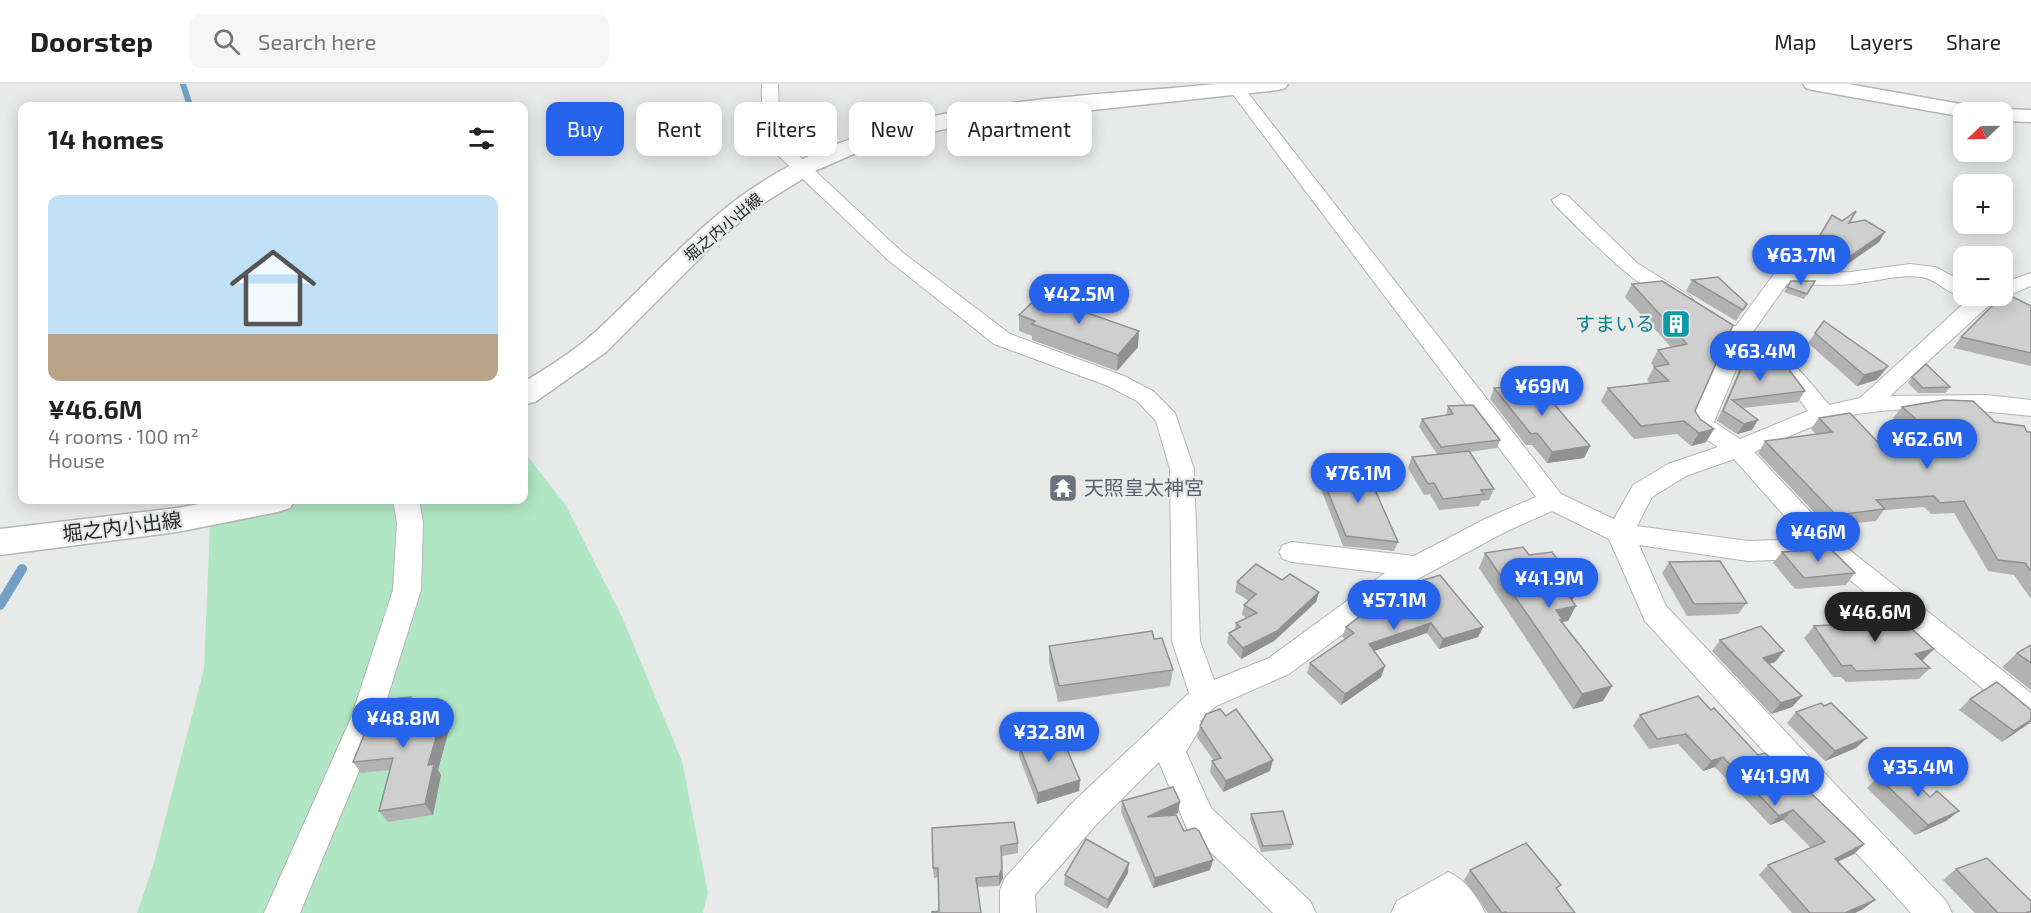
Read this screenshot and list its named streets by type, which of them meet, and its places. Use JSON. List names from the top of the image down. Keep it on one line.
{"streets":{"main road":["堀之内小出線"]},"places":{"building":["すまいる"],"temple":["天照皇太神宮"]},"north":"left","page":{"header":"Doorstep","search":"Search here","nav":["Map","Layers","Share"],"map_buttons":["+","−"],"chip":["Buy","Rent","Filters","New","Apartment"],"heading":"14 homes","list":[{"name":"¥46.6M","note":"4 rooms · 100 m² · House"}],"price":["¥63.7M","¥42.5M","¥63.4M","¥69M","¥62.6M","¥76.1M","¥46M","¥41.9M","¥57.1M","¥46.6M","¥48.8M","¥32.8M","¥35.4M","¥41.9M"]}}
